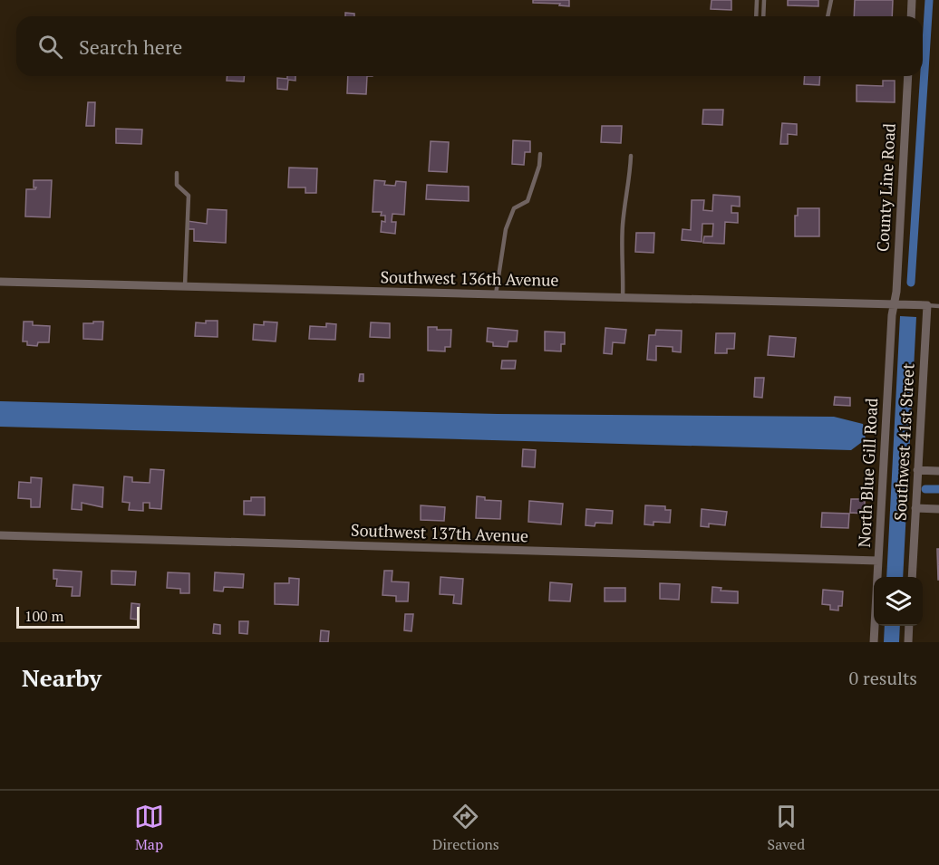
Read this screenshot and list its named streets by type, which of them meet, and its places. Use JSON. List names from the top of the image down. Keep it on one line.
{"streets":{"street":["County Line Road","Southwest 136th Avenue","Southwest 41st Street","North Blue Gill Road","Southwest 137th Avenue"]},"crossings":[["County Line Road","Southwest 136th Avenue"],["County Line Road","North Blue Gill Road"],["Southwest 136th Avenue","Southwest 41st Street"],["Southwest 136th Avenue","North Blue Gill Road"],["North Blue Gill Road","Southwest 137th Avenue"]],"scale_bar":"100 m","page":{"search":"Search here","scale":"100 m","heading":["Nearby","0 results"],"nav":["Map","Directions","Saved"]}}
